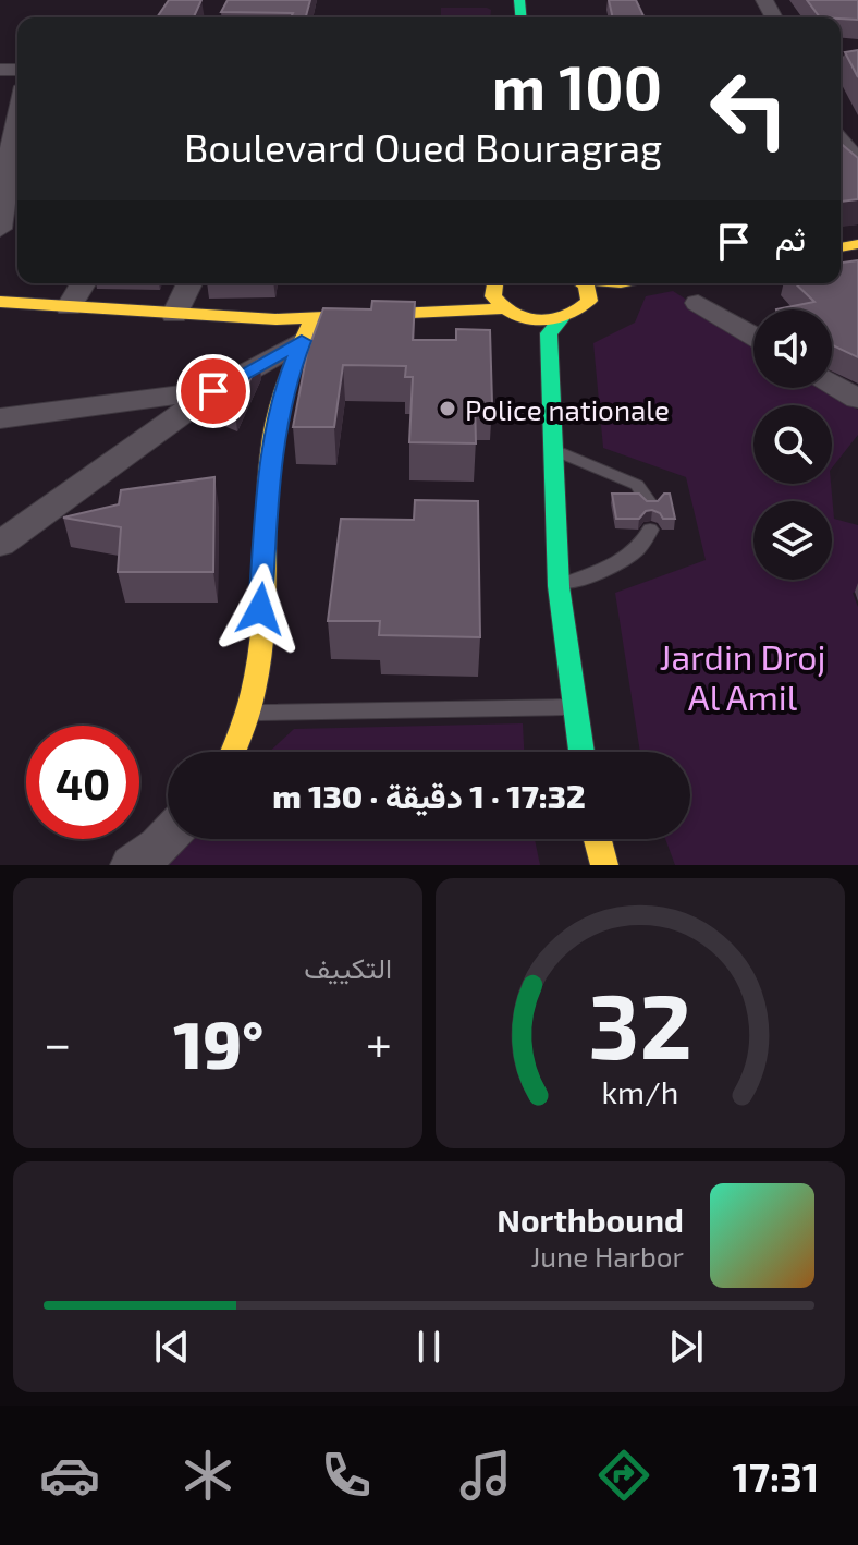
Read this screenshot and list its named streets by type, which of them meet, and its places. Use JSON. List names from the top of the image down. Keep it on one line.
{"parks":["Jardin Droj Al Amil"],"places":["Police nationale"],"page":{"turn":["100 m","Boulevard Oued Bouragrag"],"then":"ثم","limit":"40","trip":"17:32 · 1 دقيقة · 130 m","tile":"التكييف","heat":["−","19°","+"],"song":["Northbound","June Harbor"],"tabs":"17:31","gauge":["32","km/h"]}}
